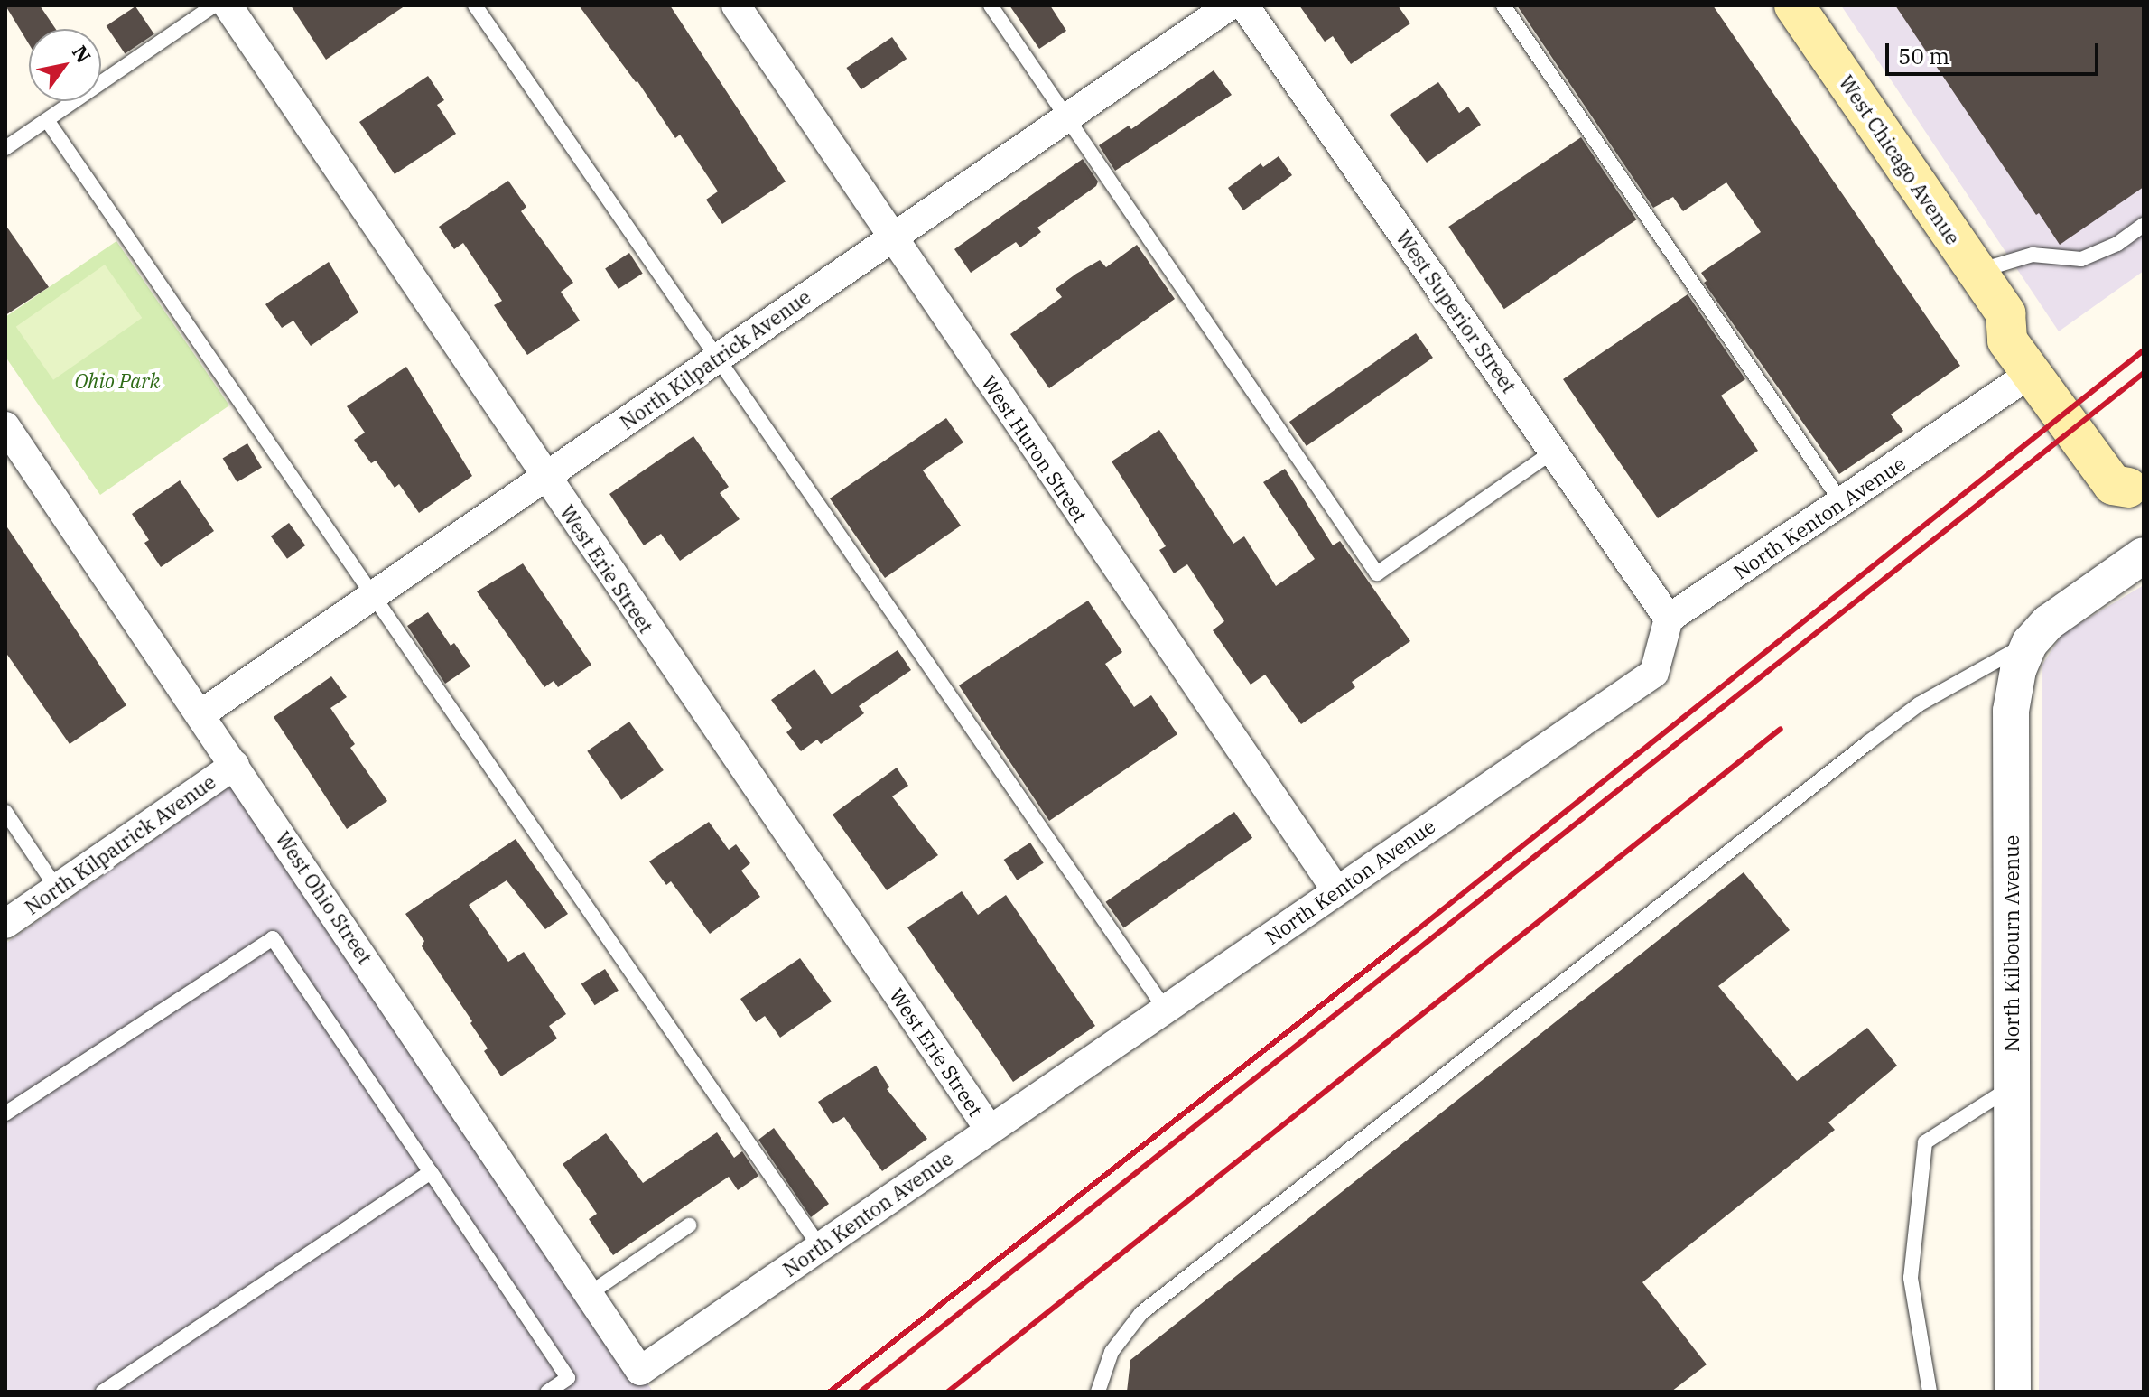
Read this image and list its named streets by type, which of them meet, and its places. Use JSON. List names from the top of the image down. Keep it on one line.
{"streets":{"main road":["West Chicago Avenue"],"street":["West Superior Street","North Kilpatrick Avenue","West Huron Street","North Kenton Avenue","West Erie Street","West Ohio Street","North Kilbourn Avenue"]},"crossings":[["West Chicago Avenue","North Kenton Avenue"],["West Superior Street","North Kenton Avenue"],["North Kilpatrick Avenue","West Huron Street"],["North Kilpatrick Avenue","West Erie Street"],["North Kilpatrick Avenue","West Ohio Street"],["West Huron Street","North Kenton Avenue"],["North Kenton Avenue","West Erie Street"],["North Kenton Avenue","West Ohio Street"]],"parks":["Ohio Park"],"scale_bar":"50 m","north":"top right"}
